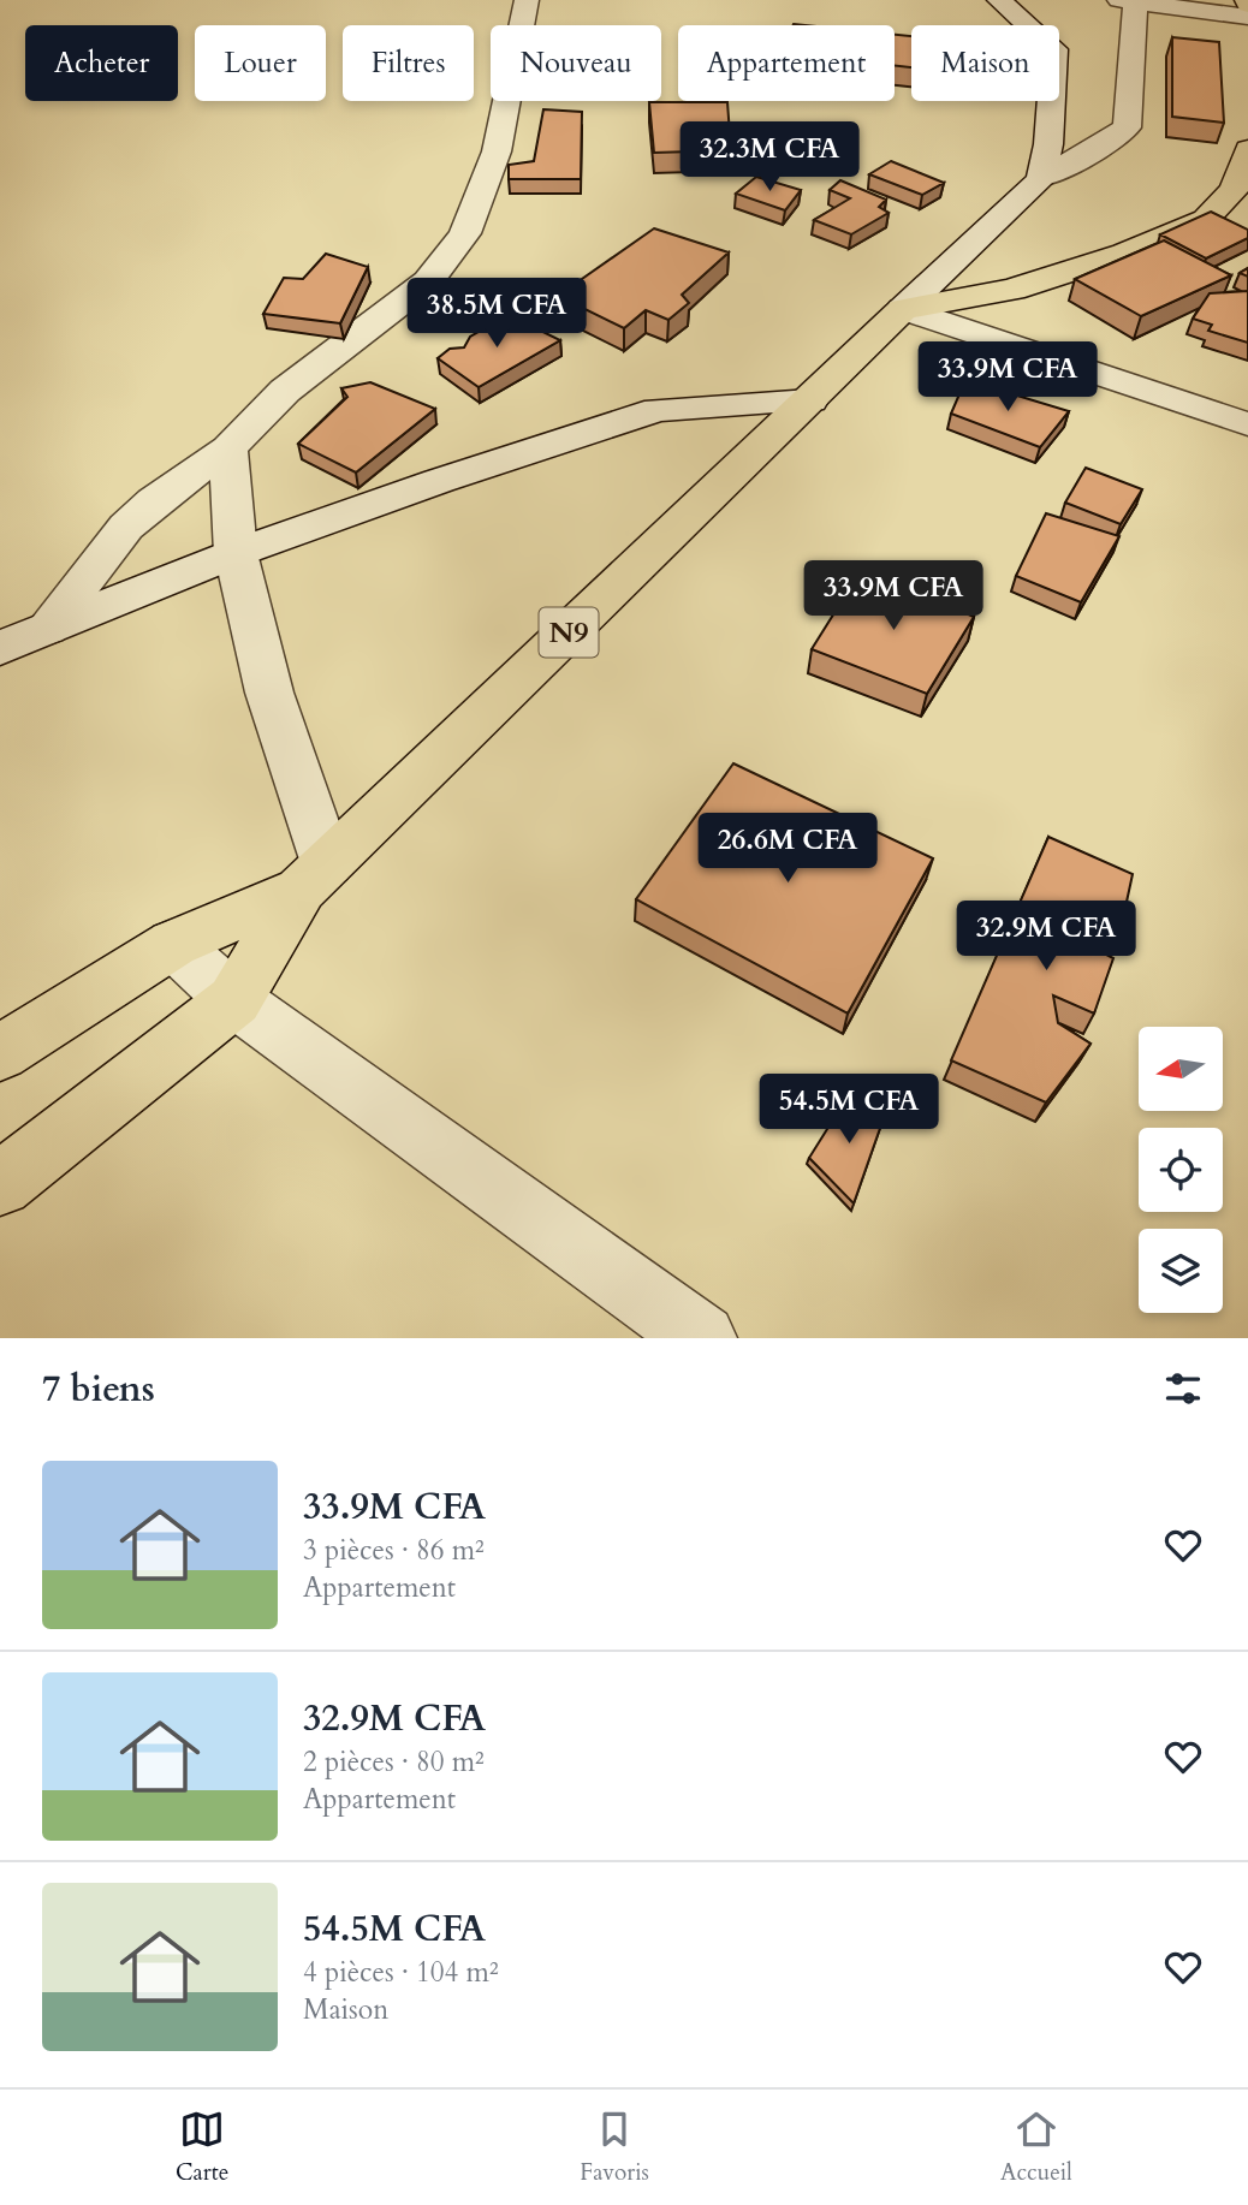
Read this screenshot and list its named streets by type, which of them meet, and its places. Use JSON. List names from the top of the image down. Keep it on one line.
{"streets":{"highway":["N9"]},"north":"left","page":{"chip":["Acheter","Louer","Filtres","Nouveau","Appartement","Maison"],"price":["32.3M CFA","38.5M CFA","33.9M CFA","33.9M CFA","26.6M CFA","32.9M CFA","54.5M CFA"],"heading":"7 biens","list":[{"name":"33.9M CFA","note":"3 pièces · 86 m² · Appartement"},{"name":"32.9M CFA","note":"2 pièces · 80 m² · Appartement"},{"name":"54.5M CFA","note":"4 pièces · 104 m² · Maison"}],"tabs":["Carte","Favoris","Accueil"]}}
